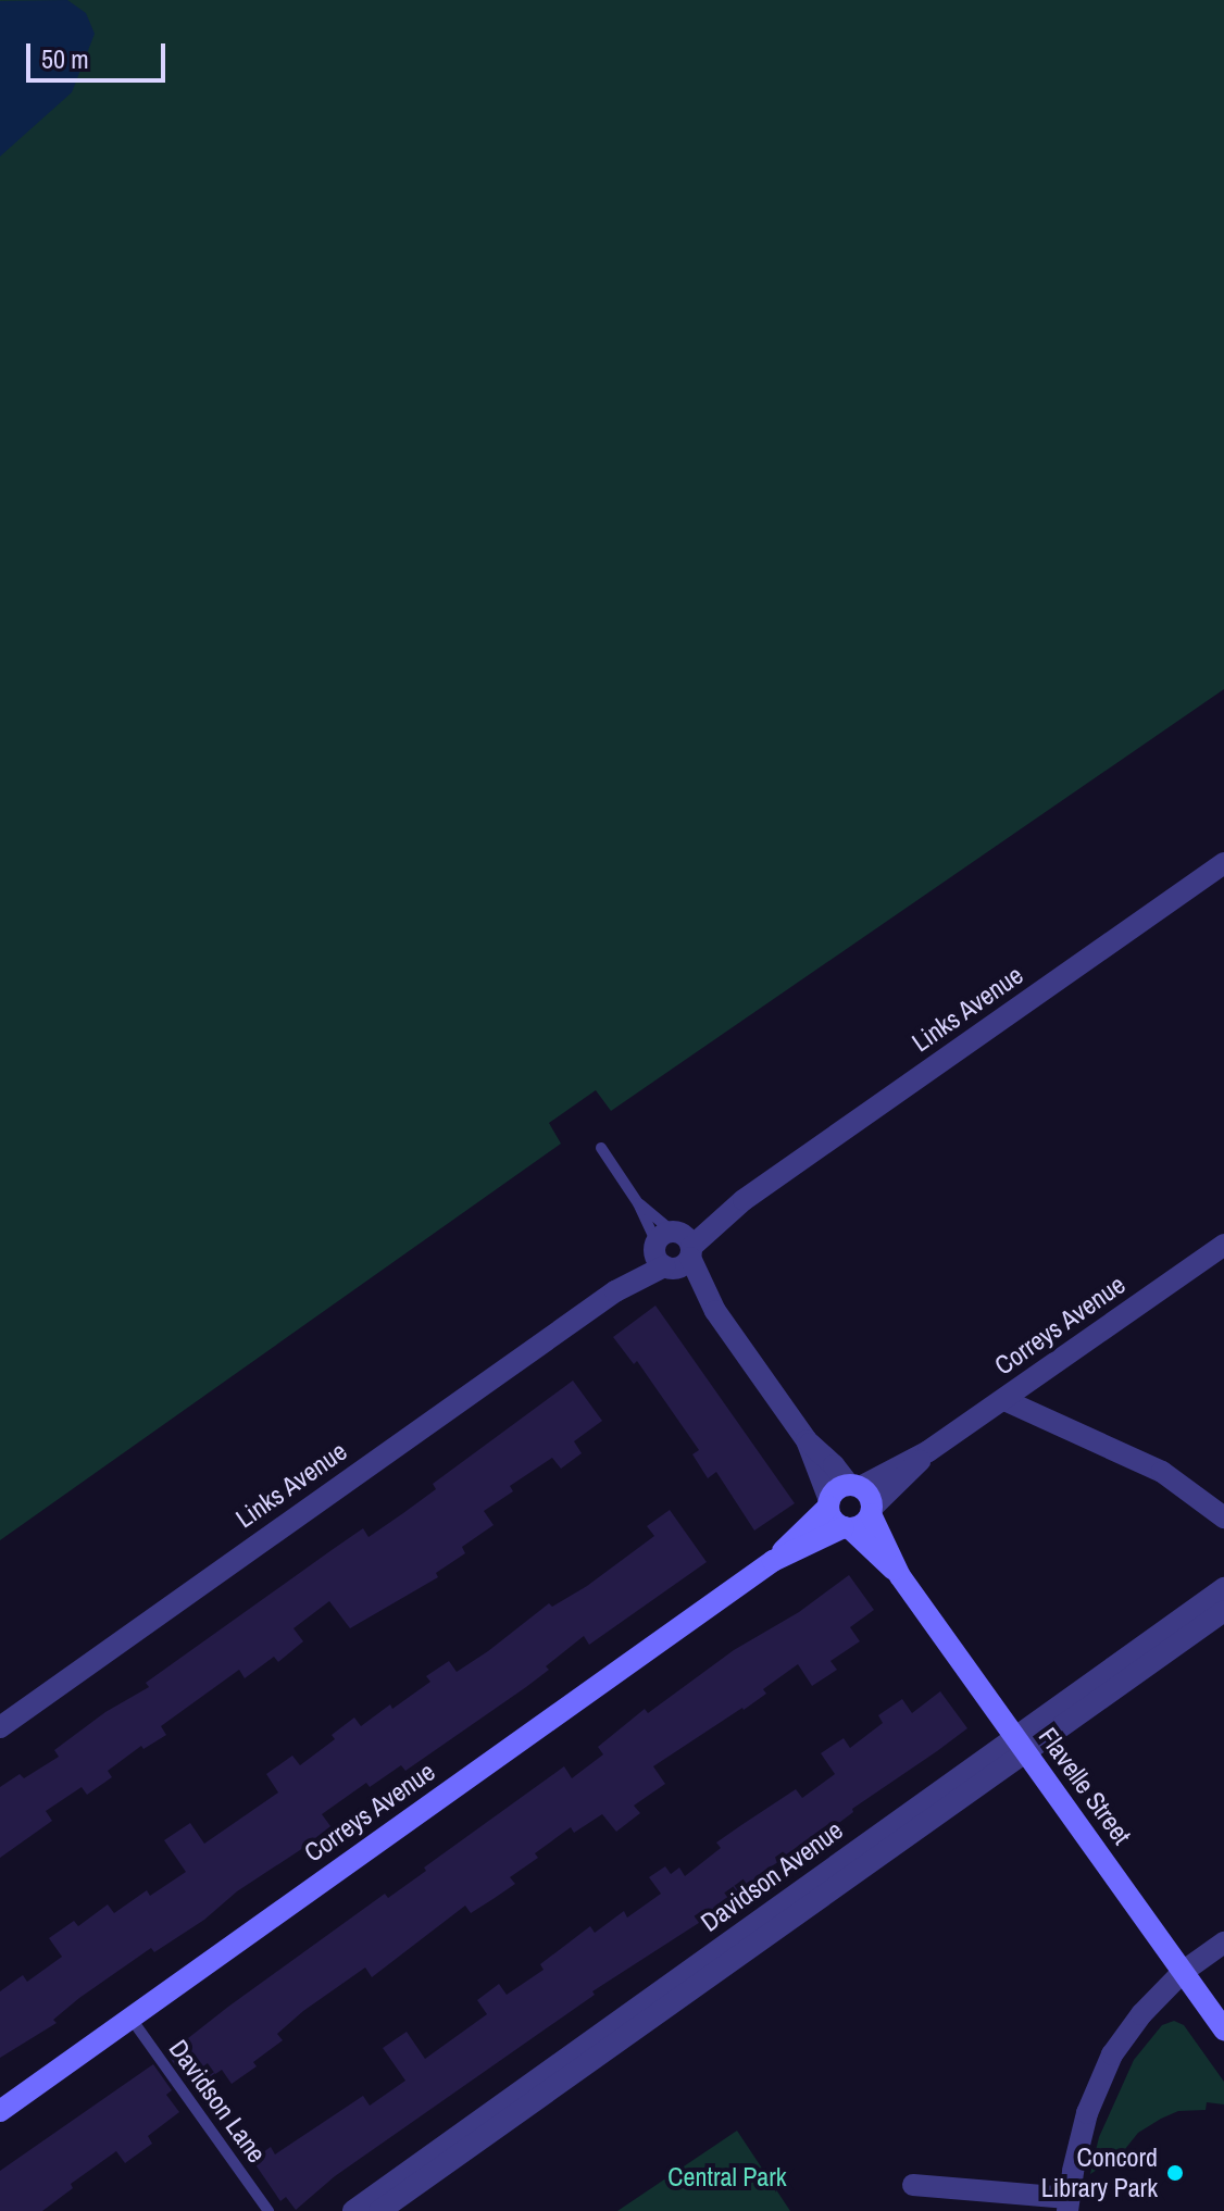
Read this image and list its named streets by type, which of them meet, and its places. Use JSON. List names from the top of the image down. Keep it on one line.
{"streets":{"street":["Links Avenue","Correys Avenue","Flavelle Street","Davidson Avenue"],"lane":["Davidson Lane"]},"crossings":[["Correys Avenue","Flavelle Street"],["Correys Avenue","Davidson Lane"],["Flavelle Street","Davidson Avenue"]],"parks":["Central Park"],"places":["Concord Library Park"],"scale_bar":"50 m"}
